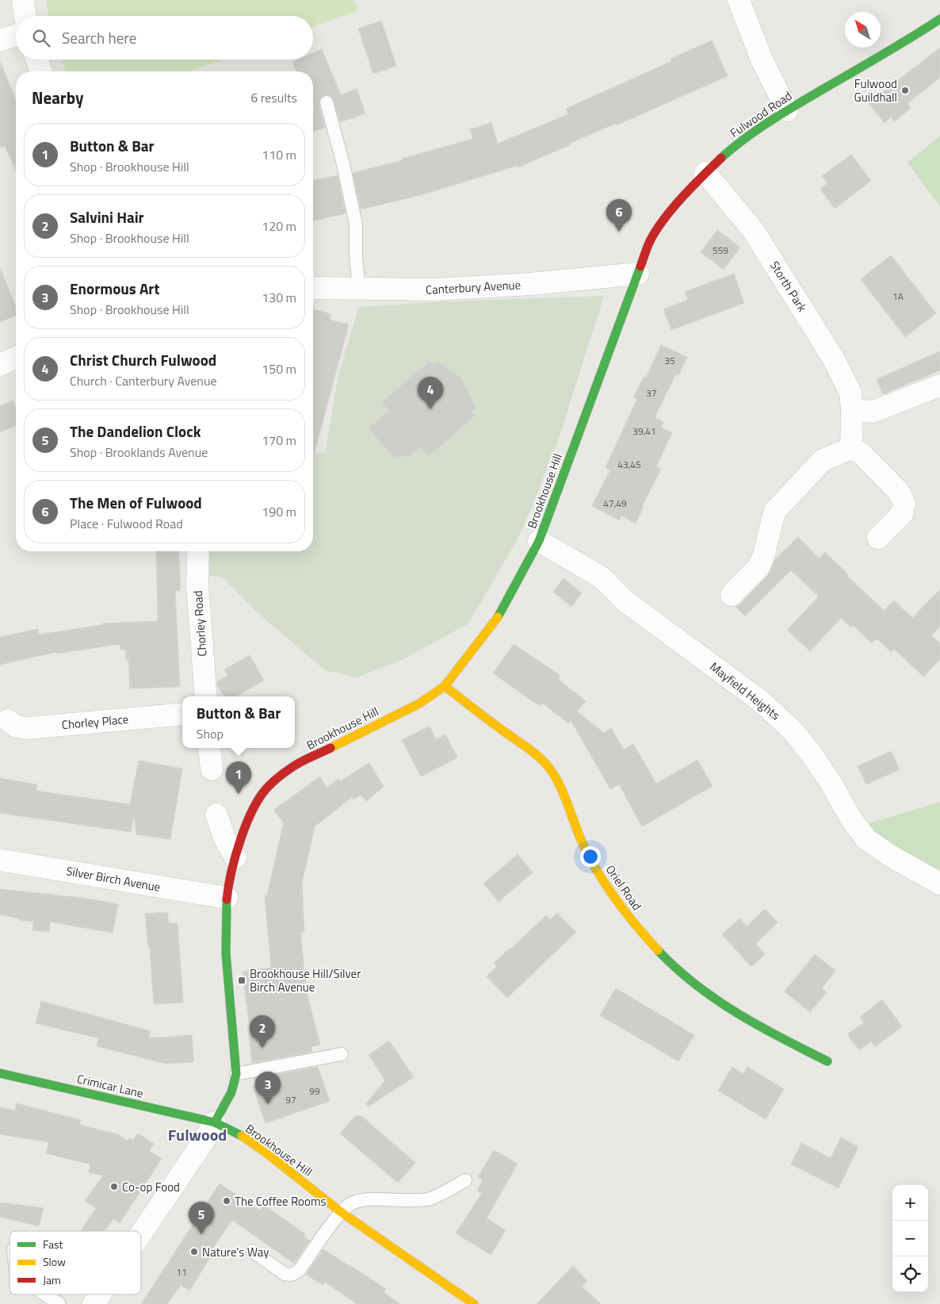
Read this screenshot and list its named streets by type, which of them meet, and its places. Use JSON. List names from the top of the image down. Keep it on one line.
{"streets":{"street":["Fulwood Road","Storth Park","Canterbury Avenue","Brookhouse Hill","Chorley Road","Mayfield Heights","Chorley Place","Silver Birch Avenue","Oriel Road","Crimicar Lane"]},"crossings":[["Fulwood Road","Storth Park"],["Fulwood Road","Canterbury Avenue"],["Fulwood Road","Brookhouse Hill"],["Canterbury Avenue","Brookhouse Hill"],["Brookhouse Hill","Mayfield Heights"],["Brookhouse Hill","Silver Birch Avenue"],["Brookhouse Hill","Oriel Road"],["Brookhouse Hill","Crimicar Lane"]],"districts":["Fulwood"],"places":{"other":["Fulwood Guildhall","Co-op Food","The Coffee Rooms","Nature's Way"],"transit":["Brookhouse Hill/Silver Birch Avenue"]},"house_numbers":["559","1A","35","37","39,41","43,45","47,49","99","97","11"],"legend":["Fast","Slow","Jam"],"north":"top left","page":{"search":"Search here","heading":["Nearby","6 results"],"list":[{"mark":"1","name":"Button & Bar","note":"Shop · Brookhouse Hill","value":"110 m"},{"mark":"2","name":"Salvini Hair","note":"Shop · Brookhouse Hill","value":"120 m"},{"mark":"3","name":"Enormous Art","note":"Shop · Brookhouse Hill","value":"130 m"},{"mark":"4","name":"Christ Church Fulwood","note":"Church · Canterbury Avenue","value":"150 m"},{"mark":"5","name":"The Dandelion Clock","note":"Shop · Brooklands Avenue","value":"170 m"},{"mark":"6","name":"The Men of Fulwood","note":"Place · Fulwood Road","value":"190 m"}],"pins":["6","4","1","2","3","5"],"popup":["Button & Bar","Shop"],"map_buttons":["+","−"]}}
